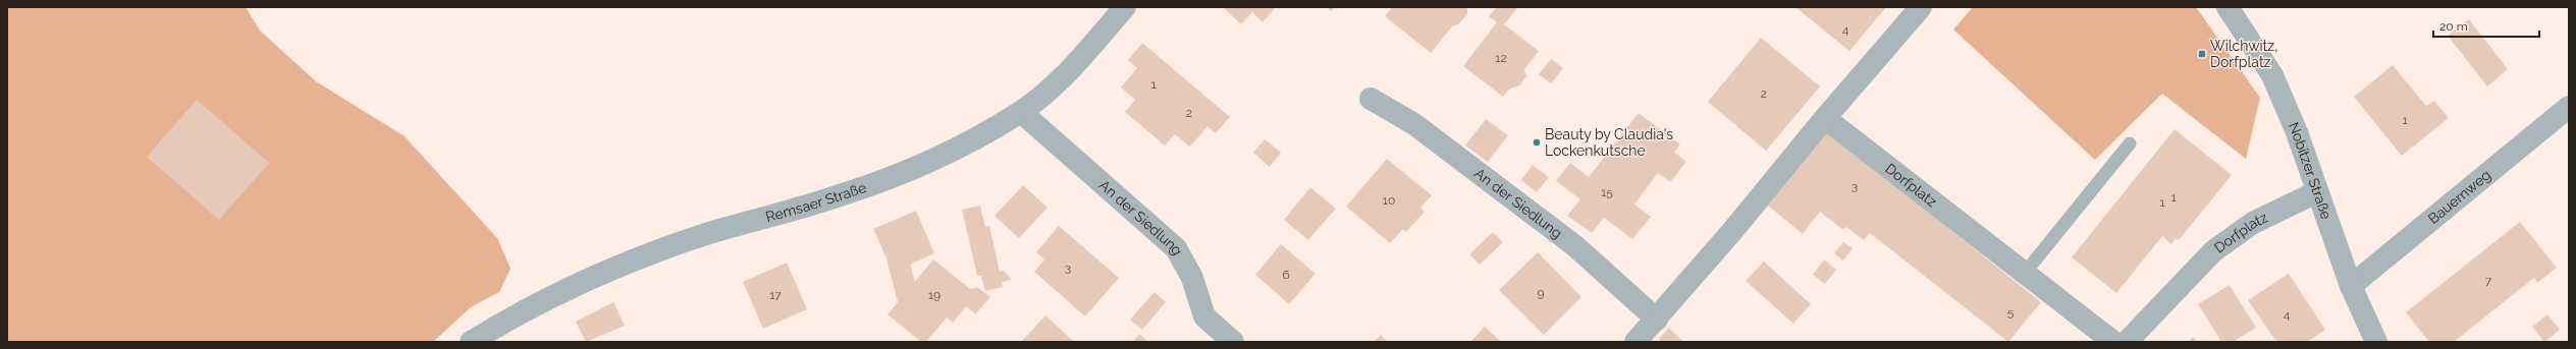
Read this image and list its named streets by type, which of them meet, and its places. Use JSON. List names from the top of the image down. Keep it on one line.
{"streets":{"street":["Nobitzer Straße","Dorfplatz","Bauernweg","Remsaer Straße","An der Siedlung"]},"crossings":[["Nobitzer Straße","Dorfplatz"],["Nobitzer Straße","Bauernweg"],["Remsaer Straße","An der Siedlung"]],"places":{"transit":["Wilchwitz, Dorfplatz"],"other":["Beauty by Claudia's Lockenkutsche"]},"house_numbers":["4","12","1","2","2","1","3","15","1","10","1","3","6","7","9","17","19","5","4"],"scale_bar":"20 m"}
